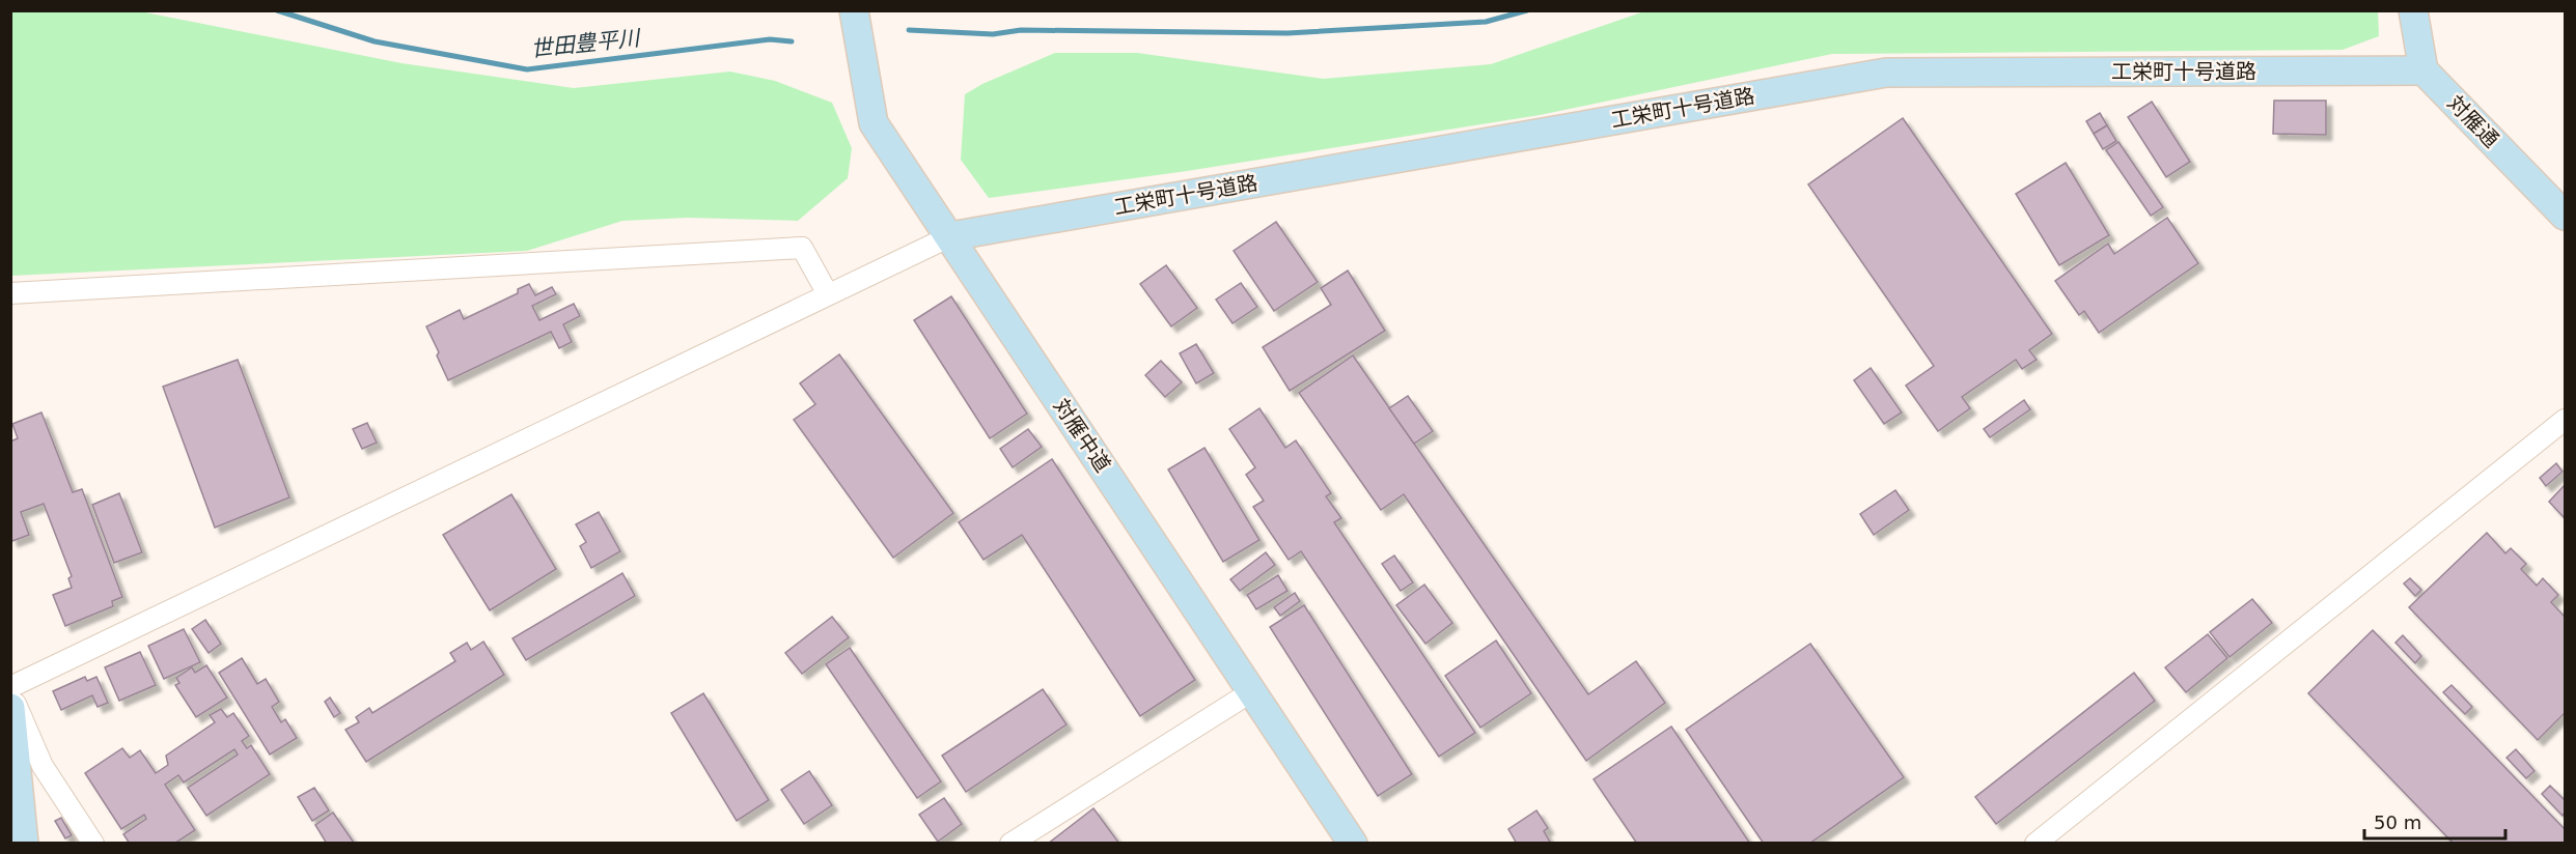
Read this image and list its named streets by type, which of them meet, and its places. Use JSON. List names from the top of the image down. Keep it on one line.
{"streets":{"street":["工栄町十号道路","対雁通","対雁中道"]},"crossings":[["工栄町十号道路","対雁通"],["工栄町十号道路","対雁中道"]],"water":["世田豊平川"],"scale_bar":"50 m"}
